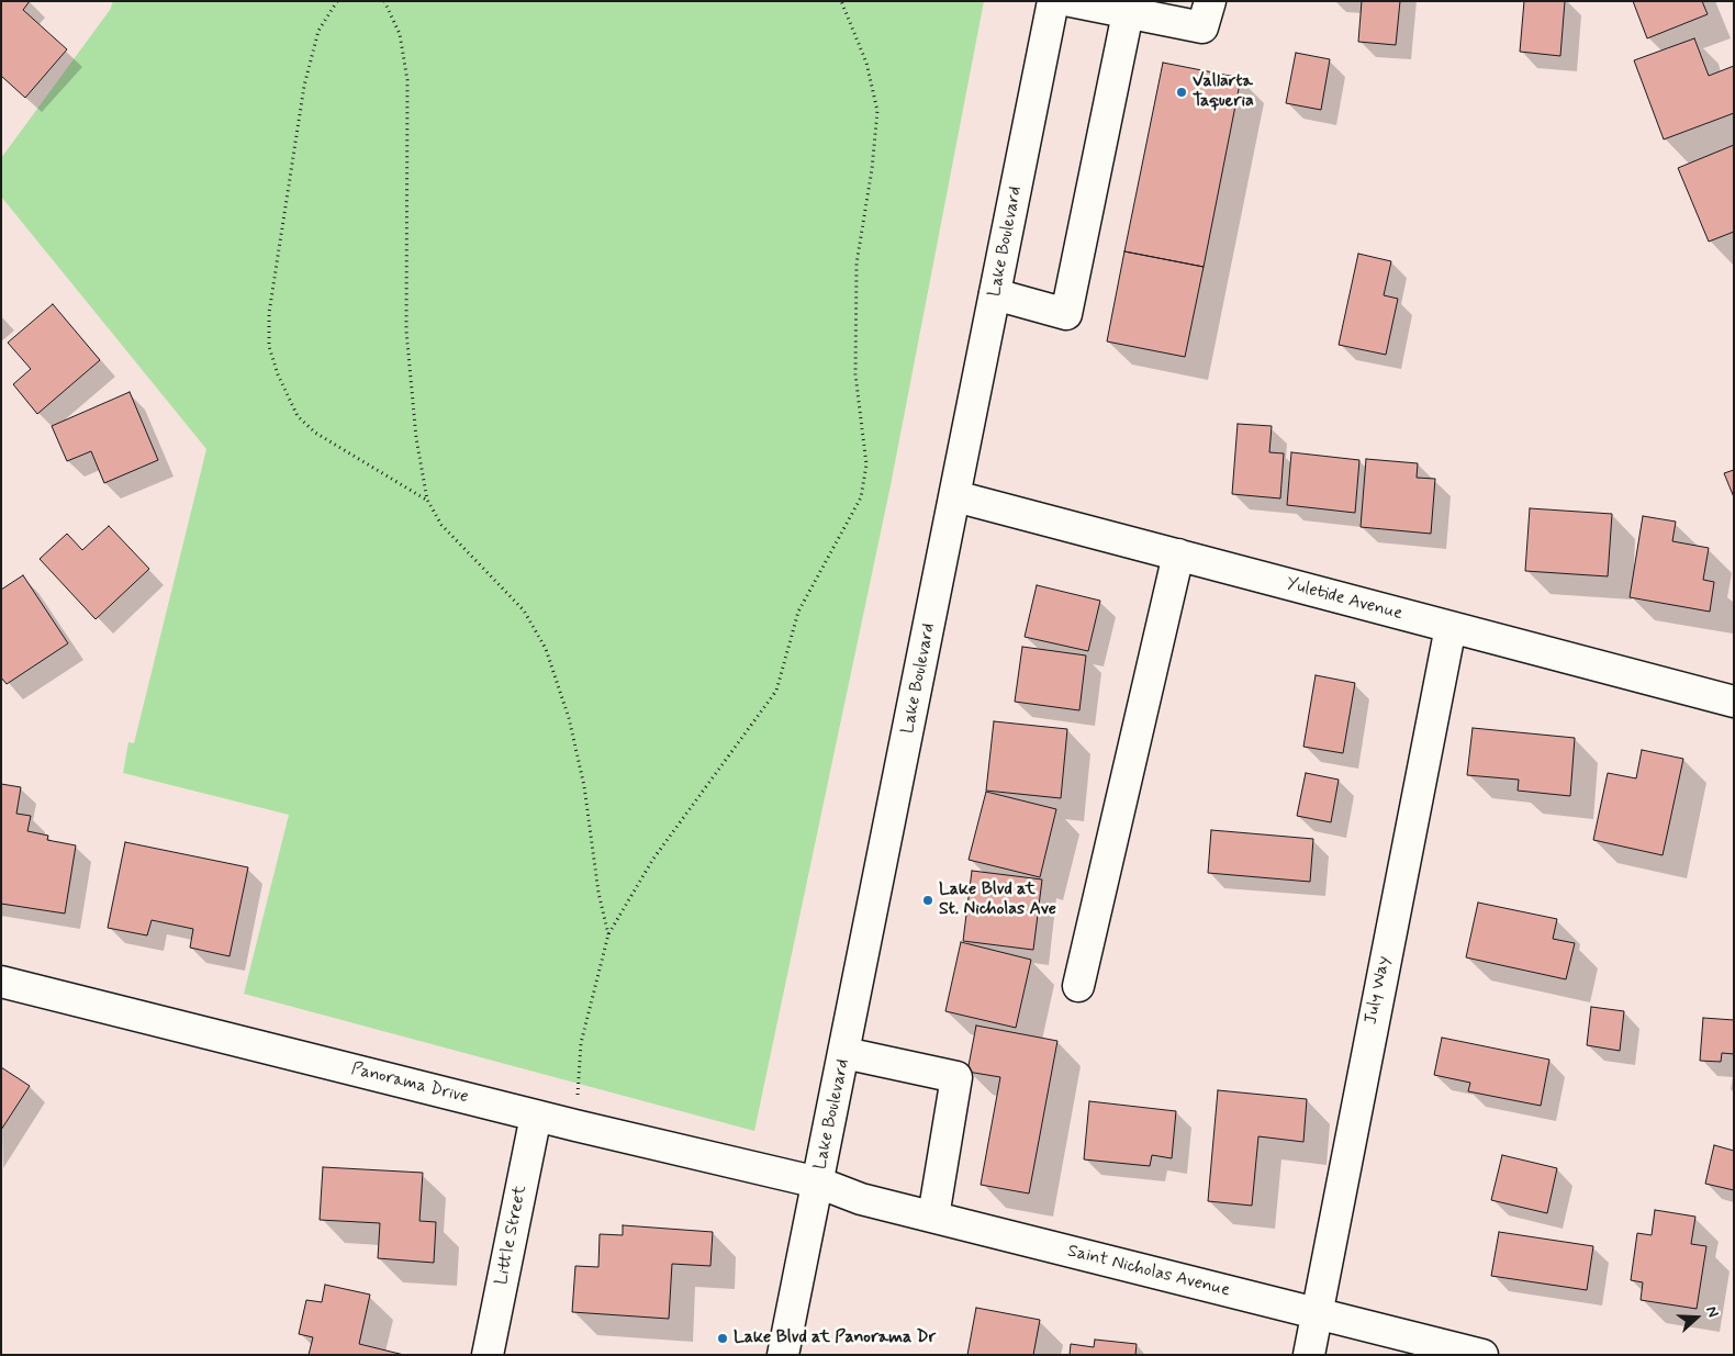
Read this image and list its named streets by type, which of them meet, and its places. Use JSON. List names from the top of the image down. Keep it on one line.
{"streets":{"street":["Lake Boulevard","Yuletide Avenue","July Way","Panorama Drive","Little Street","Saint Nicholas Avenue"]},"crossings":[["Lake Boulevard","Yuletide Avenue"],["Lake Boulevard","Panorama Drive"],["Lake Boulevard","Saint Nicholas Avenue"],["Yuletide Avenue","July Way"],["July Way","Saint Nicholas Avenue"],["Panorama Drive","Little Street"],["Panorama Drive","Saint Nicholas Avenue"]],"places":["Vallarta Taqueria","Lake Blvd at St. Nicholas Ave","Lake Blvd at Panorama Dr"],"north":"right"}
